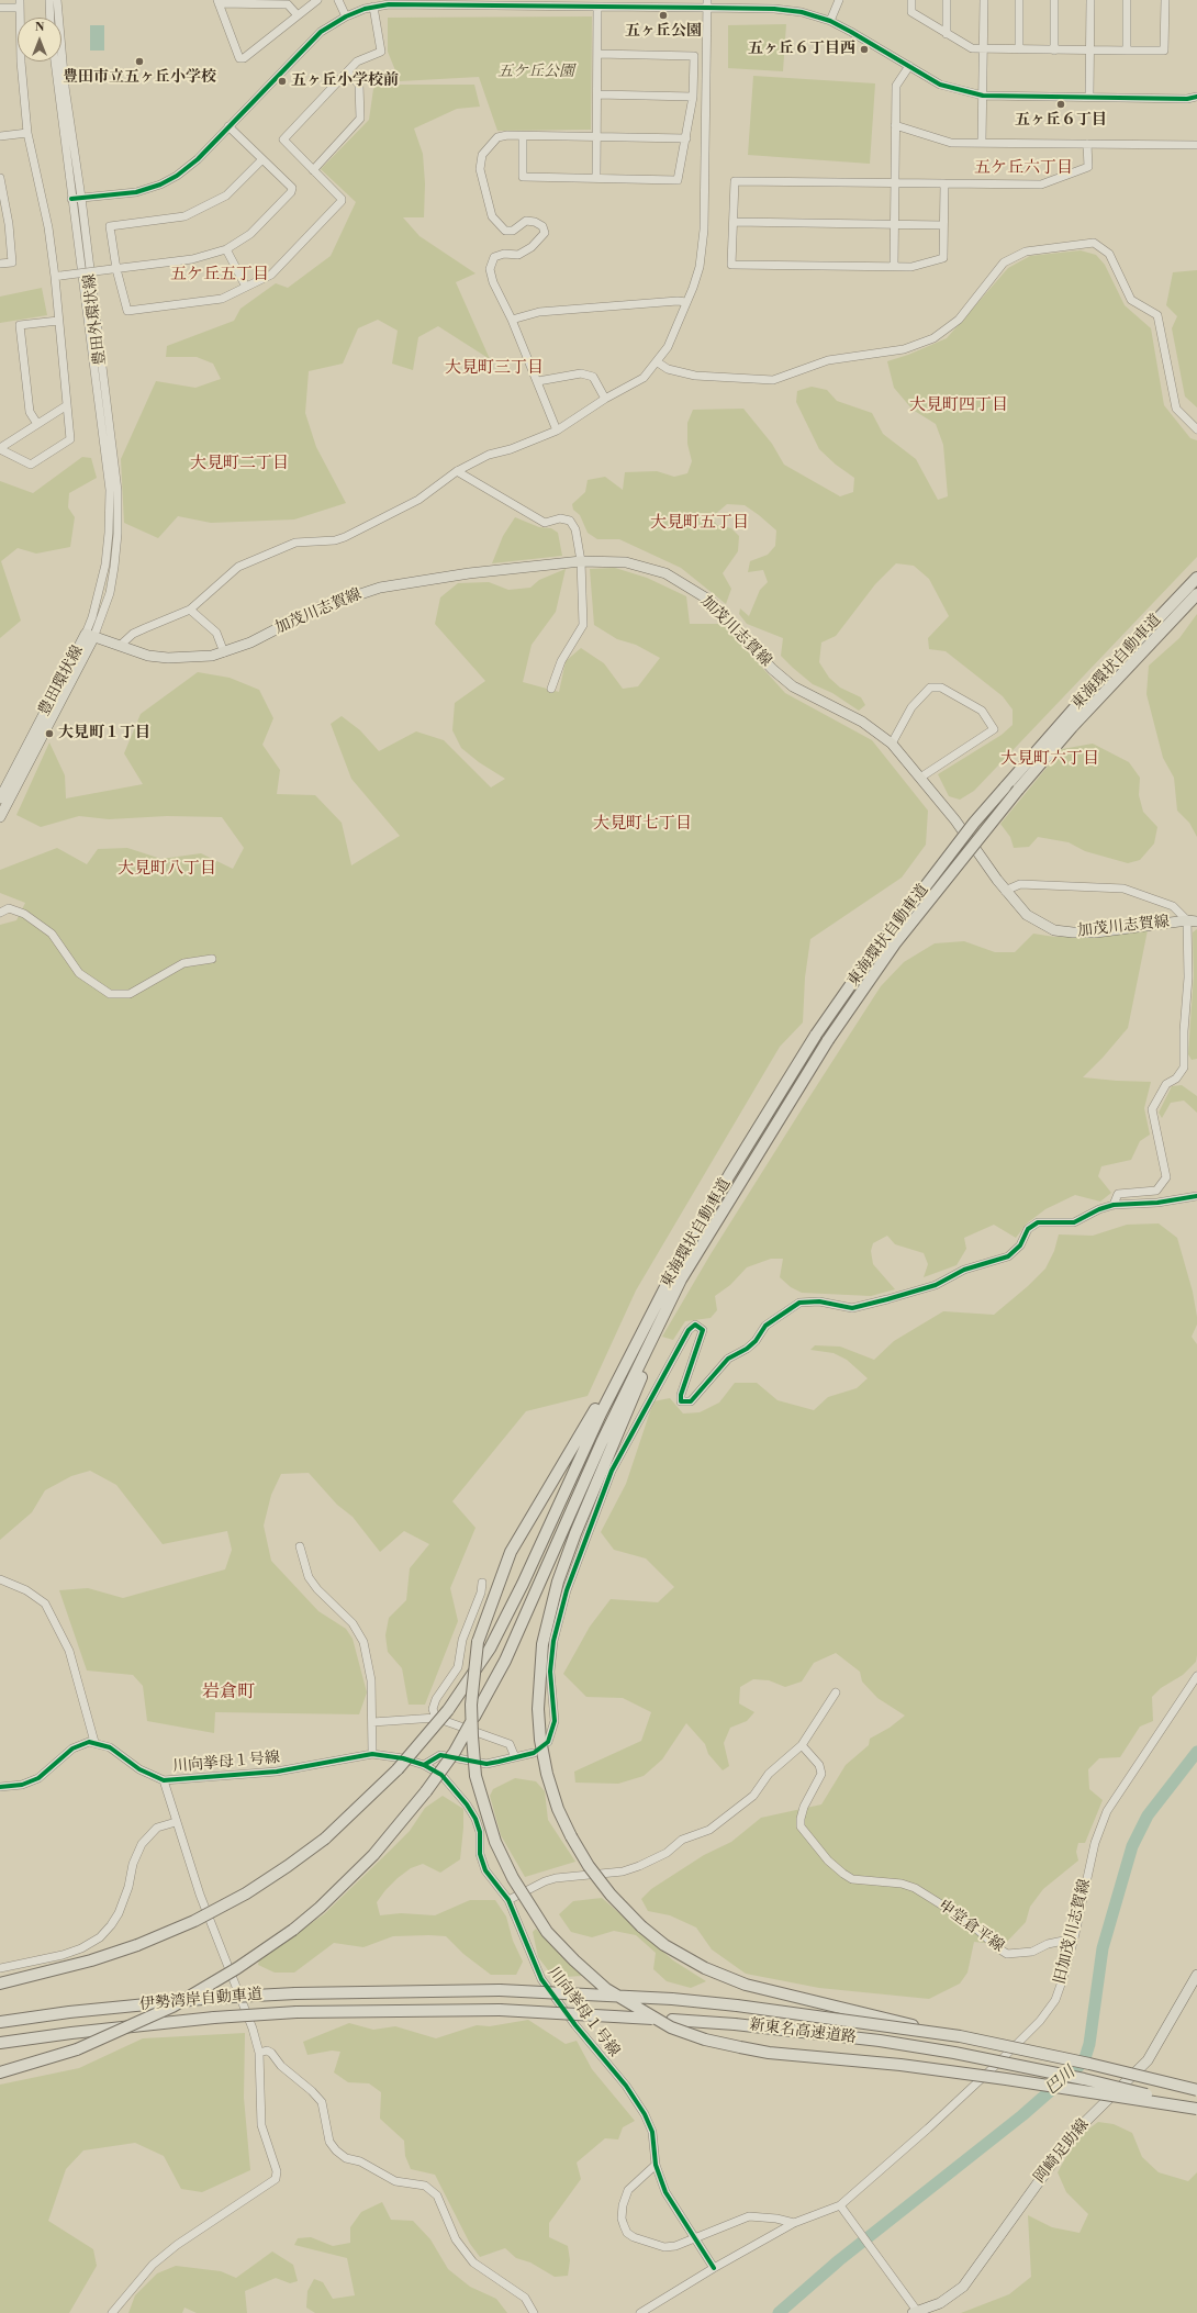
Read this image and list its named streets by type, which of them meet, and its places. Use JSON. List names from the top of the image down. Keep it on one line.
{"streets":{"highway":["東海環状自動車道","伊勢湾岸自動車道","新東名高速道路"],"main road":["加茂川志賀線","豊田環状線","岡崎足助線"],"street":["豊田外環状線","川向挙母１号線","申堂倉平線","旧加茂川志賀線"]},"crossings":[["豊田外環状線","加茂川志賀線"],["豊田外環状線","豊田環状線"],["加茂川志賀線","豊田環状線"],["申堂倉平線","旧加茂川志賀線"],["伊勢湾岸自動車道","新東名高速道路"]],"districts":["五ケ丘六丁目","五ケ丘五丁目","大見町三丁目","大見町四丁目","大見町二丁目","大見町五丁目","大見町六丁目","大見町七丁目","大見町八丁目","岩倉町"],"water":["巴川"],"parks":["五ケ丘公園"],"places":["五ヶ丘公園","五ヶ丘６丁目西","豊田市立五ヶ丘小学校","五ヶ丘小学校前","五ヶ丘６丁目","大見町１丁目"],"north":"top"}
